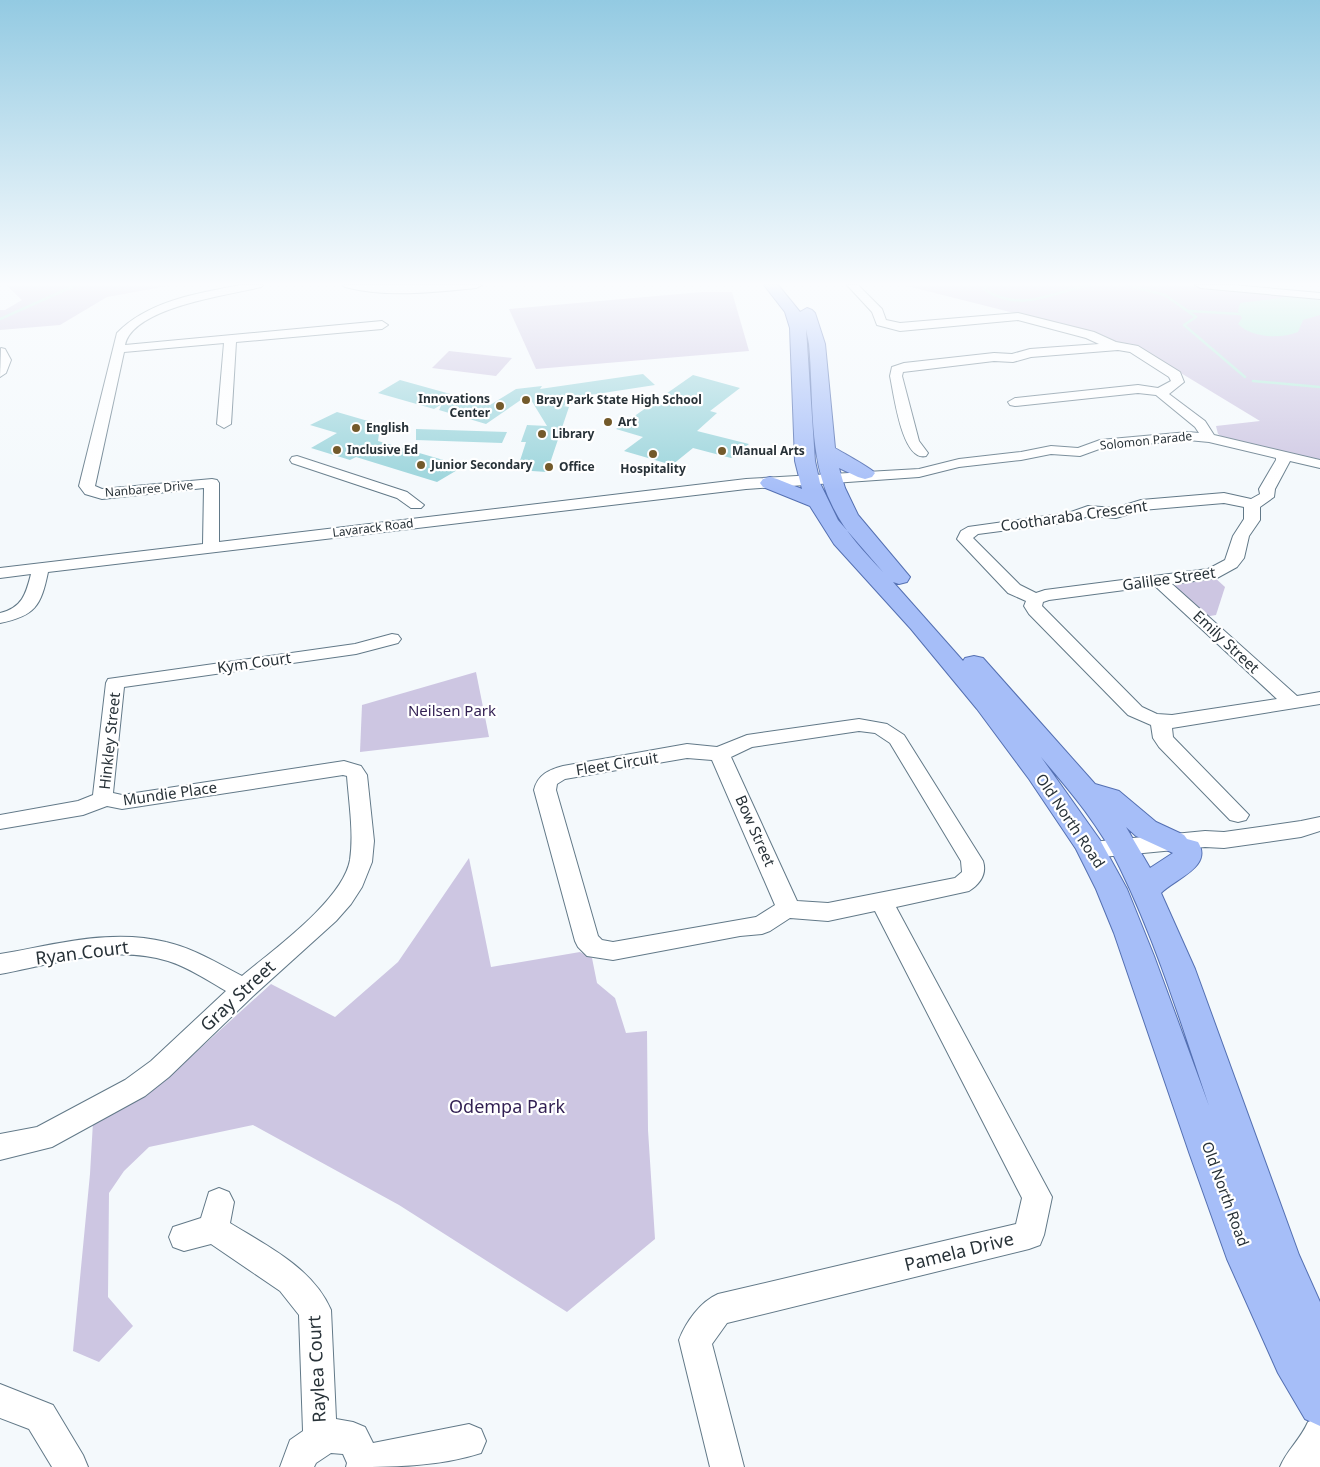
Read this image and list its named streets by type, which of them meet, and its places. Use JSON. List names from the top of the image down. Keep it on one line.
{"streets":{"main road":["Old North Road"],"street":["Solomon Parade","Nanbaree Drive","Cootharaba Crescent","Lavarack Road","Galilee Street","Emily Street","Kym Court","Hinkley Street","Fleet Circuit","Mundie Place","Bow Street","Ryan Court","Gray Street","Pamela Drive","Raylea Court"]},"crossings":[["Solomon Parade","Galilee Street"],["Solomon Parade","Old North Road"],["Nanbaree Drive","Lavarack Road"],["Cootharaba Crescent","Galilee Street"],["Galilee Street","Emily Street"],["Kym Court","Hinkley Street"],["Hinkley Street","Mundie Place"],["Fleet Circuit","Bow Street"],["Mundie Place","Gray Street"],["Ryan Court","Gray Street"]],"parks":["Neilsen Park","Odempa Park"],"places":["Bray Park State High School","Innovations Center","Art","English","Library","Inclusive Ed","Manual Arts","Hospitality","Junior Secondary","Office"]}
